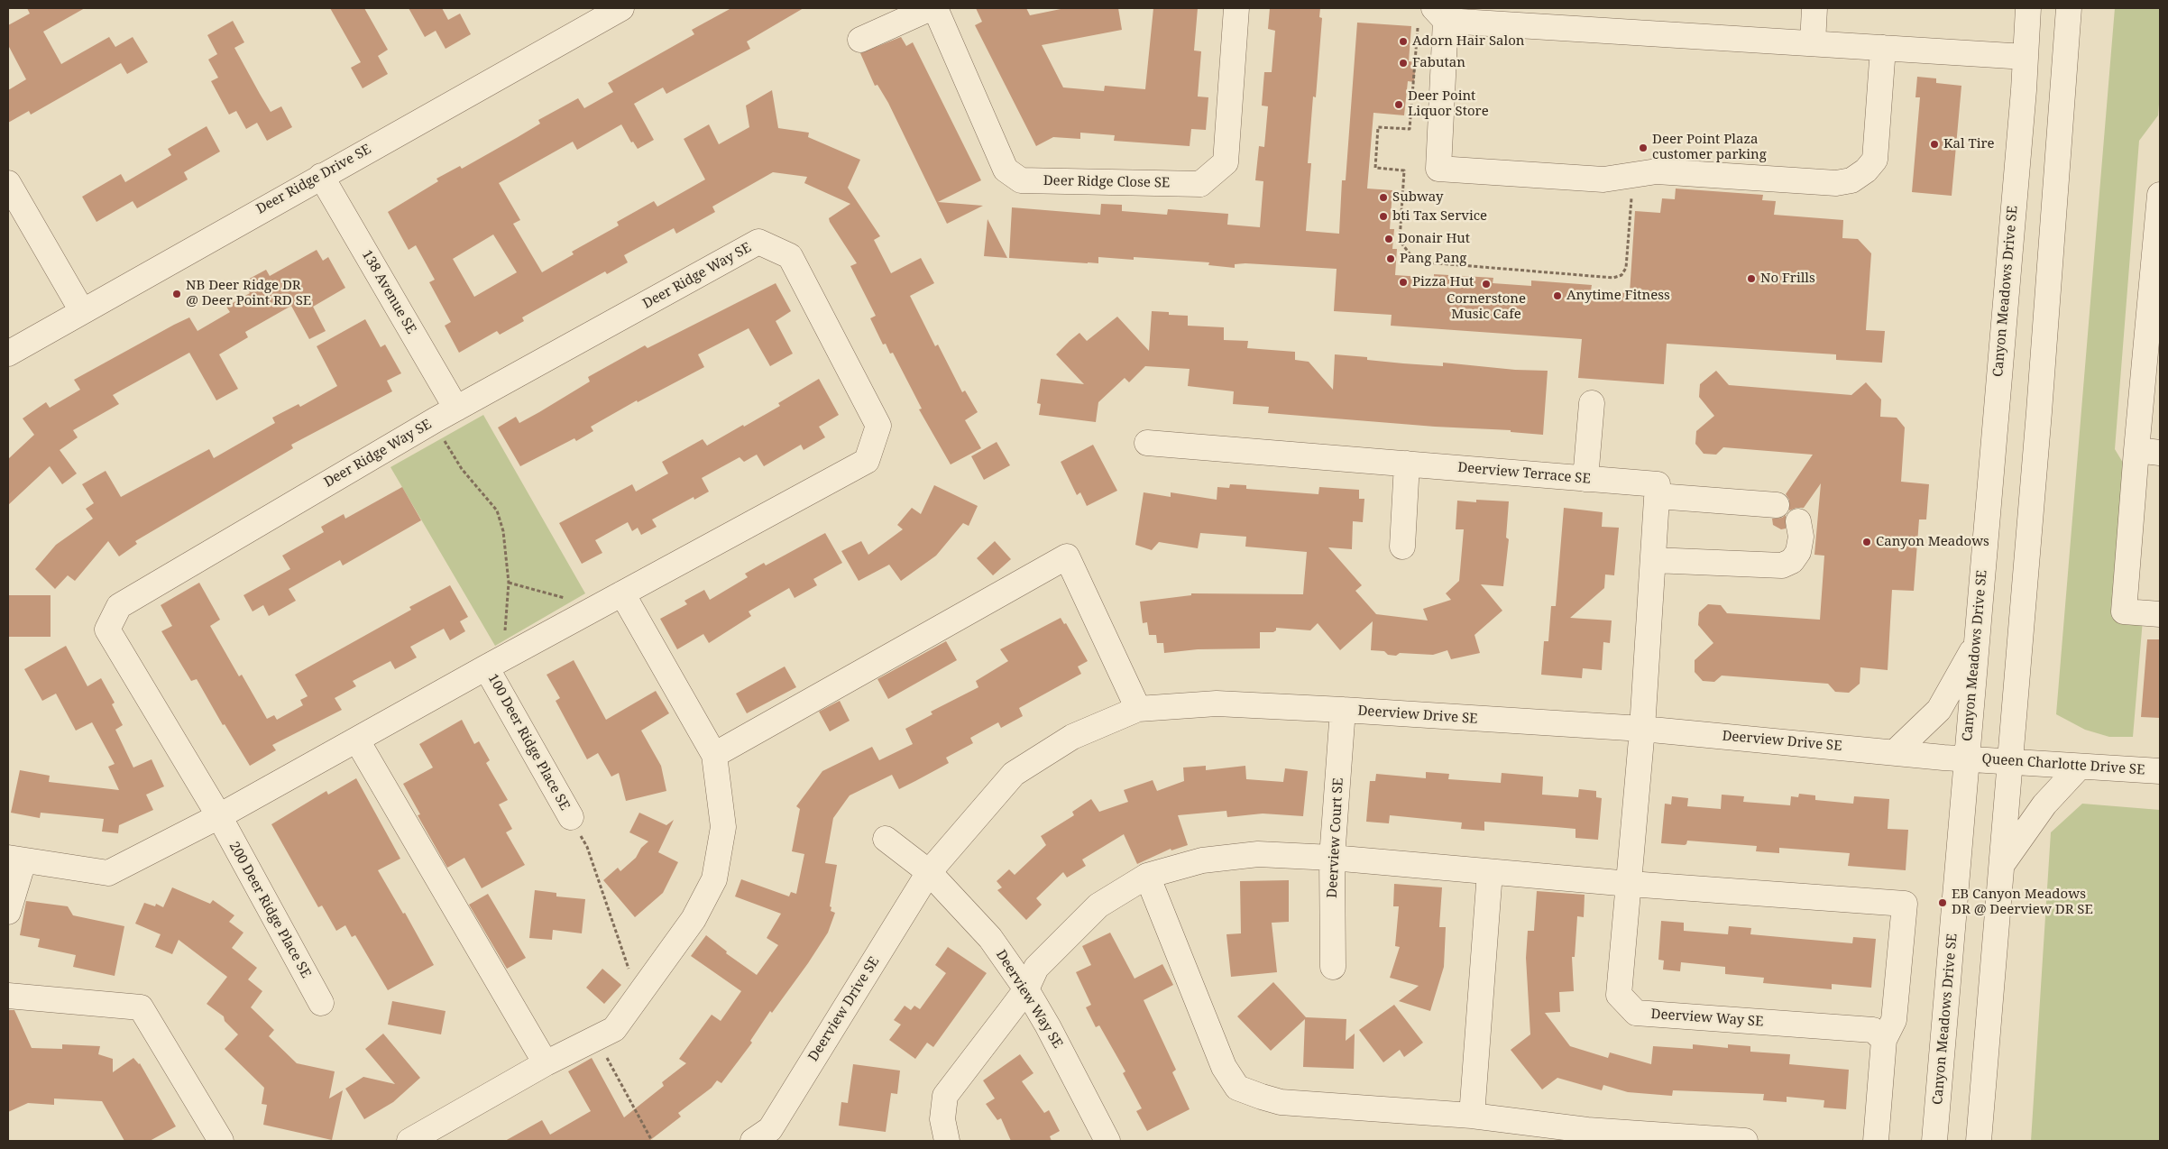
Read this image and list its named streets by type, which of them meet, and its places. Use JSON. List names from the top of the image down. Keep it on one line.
{"streets":{"street":["Deer Ridge Drive SE","Deer Ridge Close SE","Deer Ridge Way SE","Canyon Meadows Drive SE","138 Avenue SE","Deerview Terrace SE","Deerview Drive SE","100 Deer Ridge Place SE","Queen Charlotte Drive SE","Deerview Court SE","200 Deer Ridge Place SE","Deerview Way SE"]},"crossings":[["Deer Ridge Drive SE","138 Avenue SE"],["Deer Ridge Way SE","138 Avenue SE"],["Deer Ridge Way SE","100 Deer Ridge Place SE"],["Deer Ridge Way SE","200 Deer Ridge Place SE"],["Canyon Meadows Drive SE","Deerview Drive SE"],["Canyon Meadows Drive SE","Queen Charlotte Drive SE"],["Deerview Drive SE","Queen Charlotte Drive SE"],["Deerview Drive SE","Deerview Court SE"],["Deerview Drive SE","Deerview Way SE"]],"places":["Adorn Hair Salon","Fabutan","Deer Point Liquor Store","Kal Tire","Deer Point Plaza customer parking","Subway","bti Tax Service","Donair Hut","Pang Pang","No Frills","Pizza Hut","Cornerstone Music Cafe","NB Deer Ridge DR @ Deer Point RD SE","Anytime Fitness","Canyon Meadows","EB Canyon Meadows DR @ Deerview DR SE"]}
